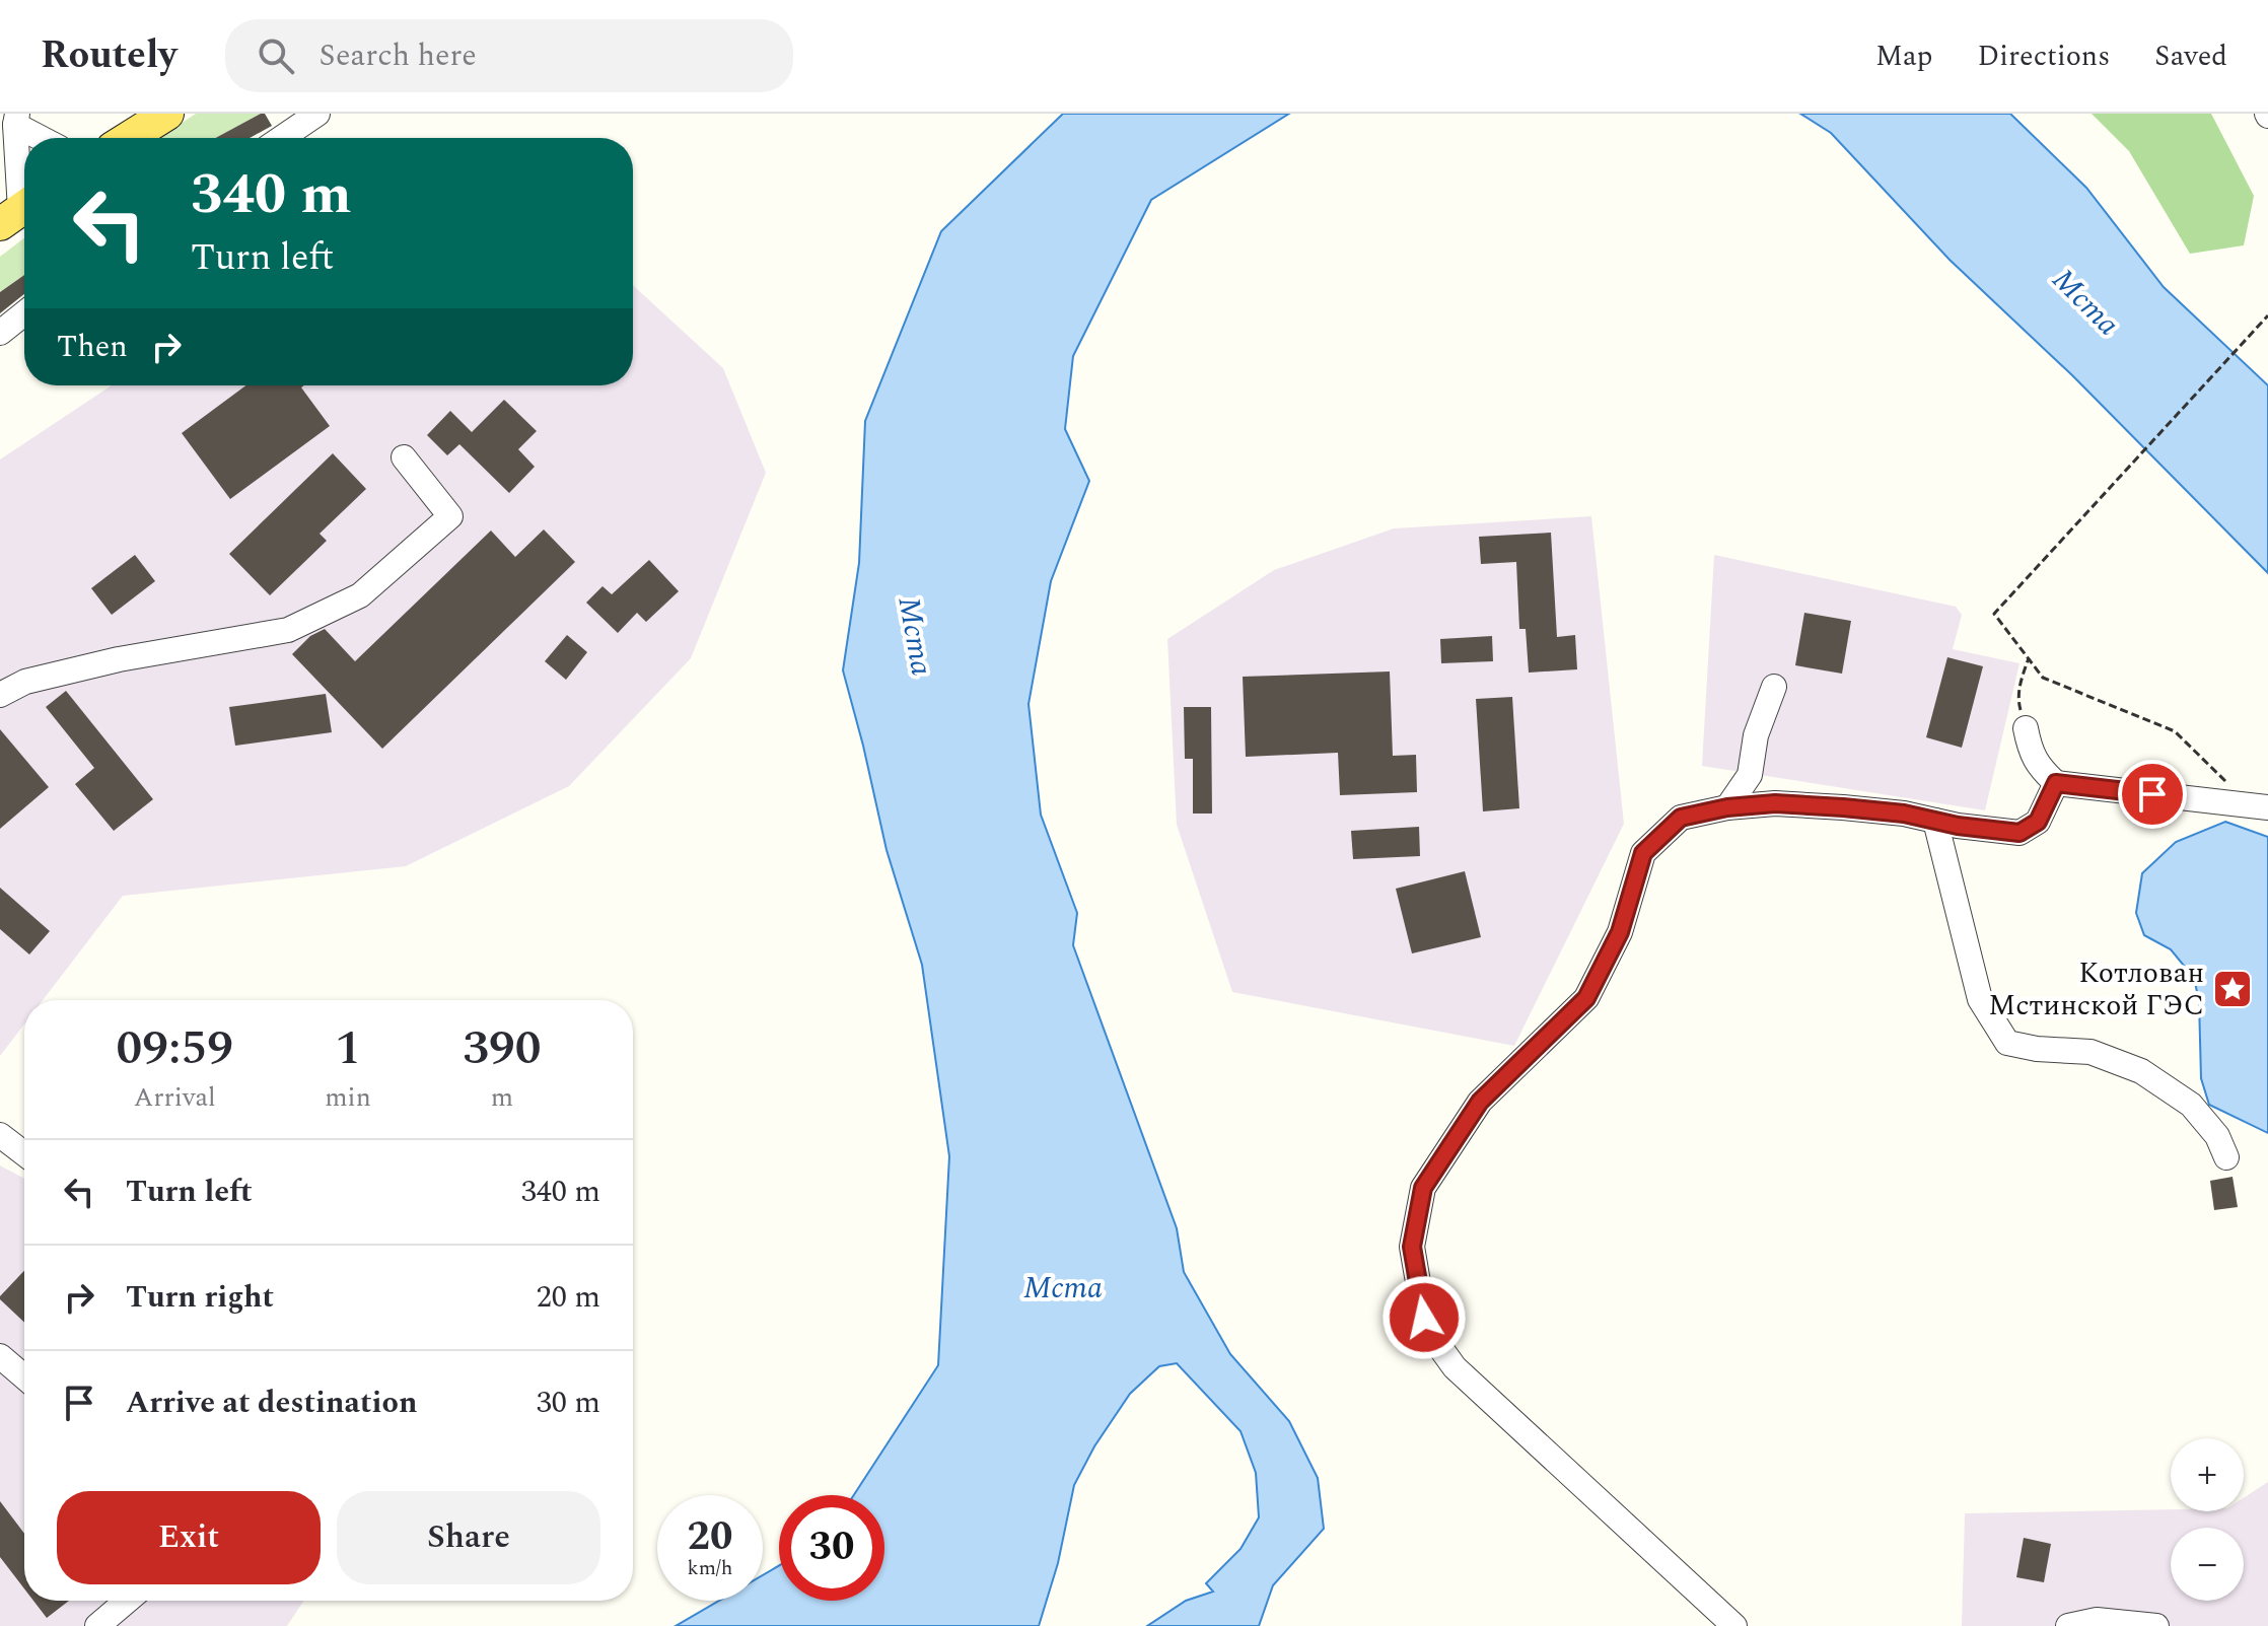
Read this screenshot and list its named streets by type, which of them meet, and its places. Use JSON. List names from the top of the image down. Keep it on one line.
{"water":["Мста"],"places":{"place":["Котлован Мстинской ГЭС"]},"page":{"header":"Routely","search":"Search here","nav":["Map","Directions","Saved"],"turn":["340 m","Turn left"],"then":"Then","eta":["09:59","Arrival","1","min","390","m"],"list":[{"name":"Turn left","value":"340 m"},{"name":"Turn right","value":"20 m"},{"name":"Arrive at destination","value":"30 m"}],"map_buttons":["+","−"],"buttons":["Exit","Share"],"speed":"20 km/h","limit":"30"}}
